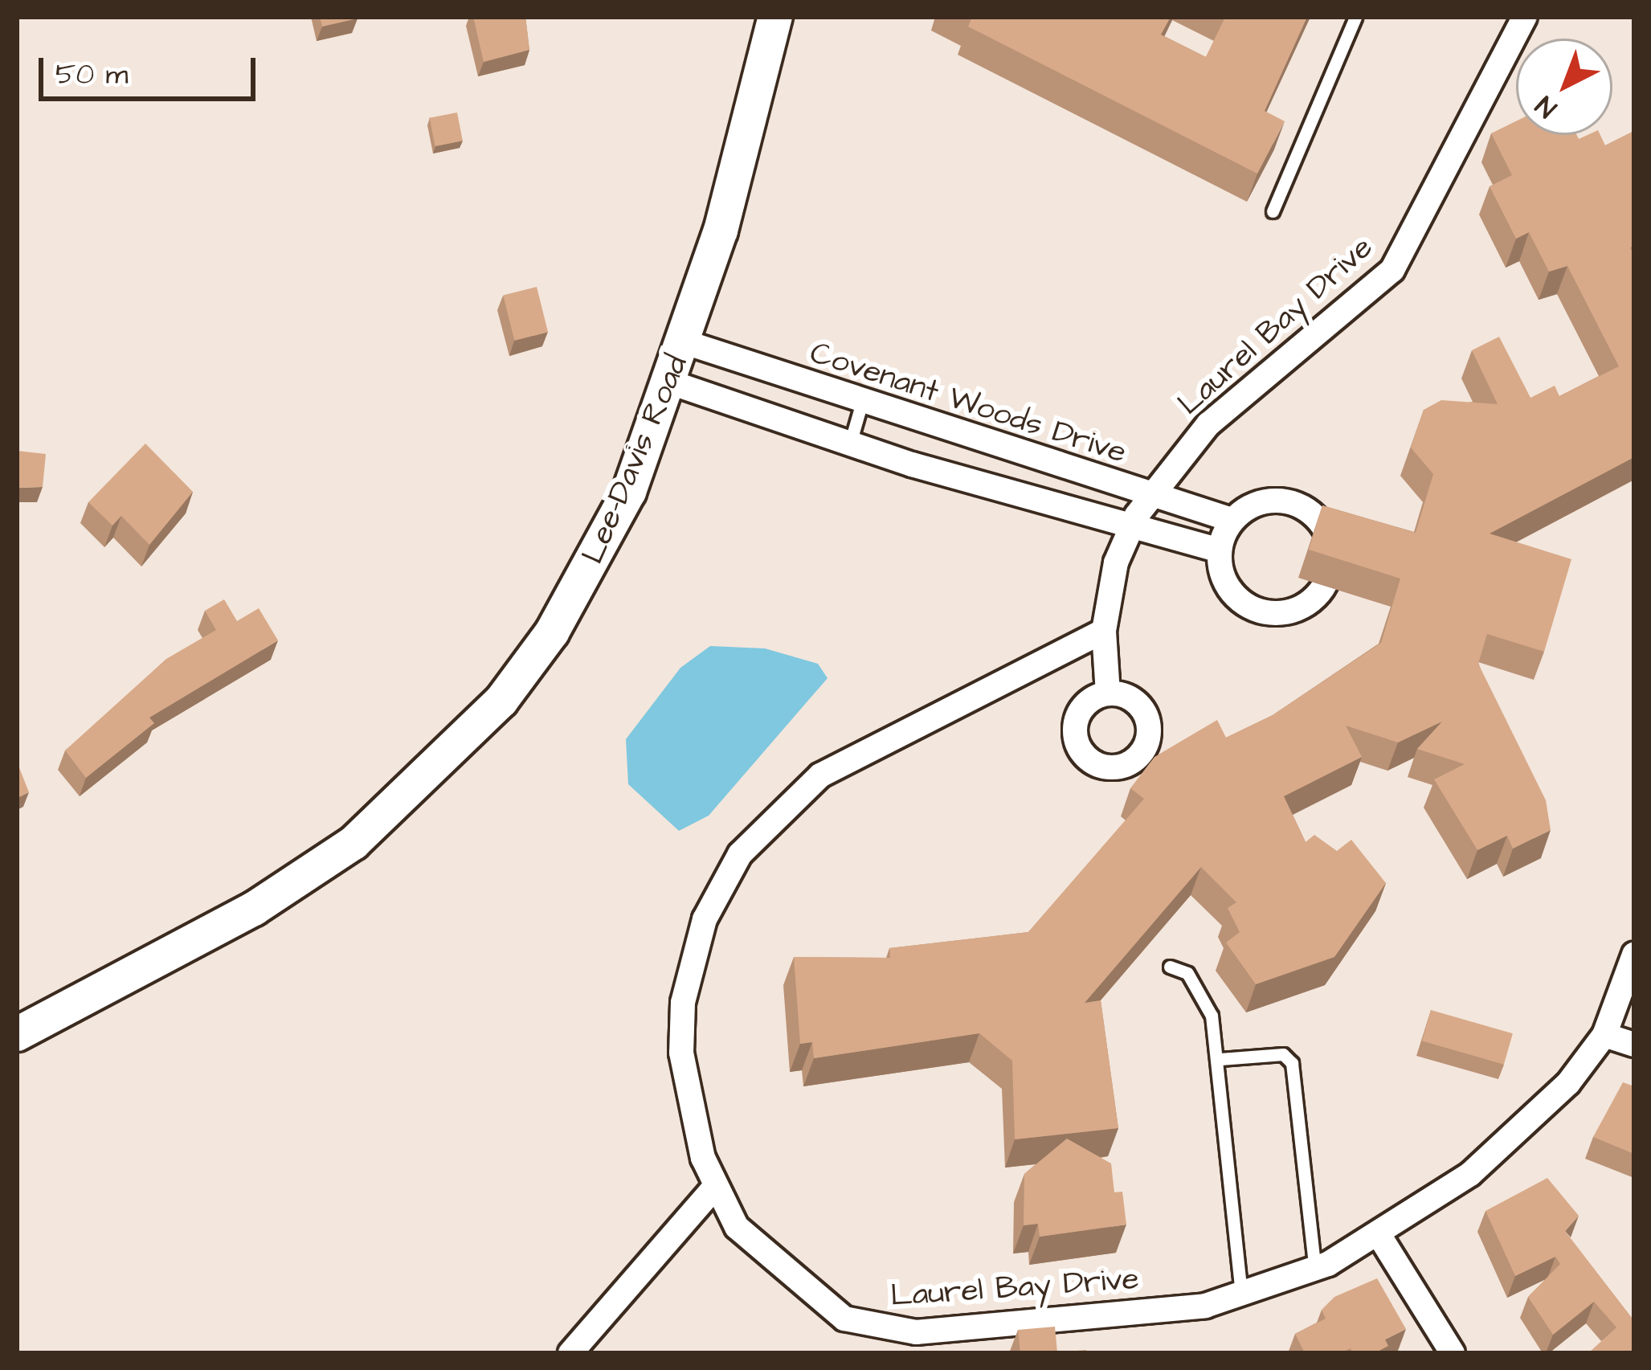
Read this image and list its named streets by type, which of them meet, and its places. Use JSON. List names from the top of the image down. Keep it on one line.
{"streets":{"main road":["Lee-Davis Road"],"street":["Laurel Bay Drive","Covenant Woods Drive"]},"crossings":[["Laurel Bay Drive","Covenant Woods Drive"],["Covenant Woods Drive","Lee-Davis Road"]],"scale_bar":"50 m","north":"bottom left"}
